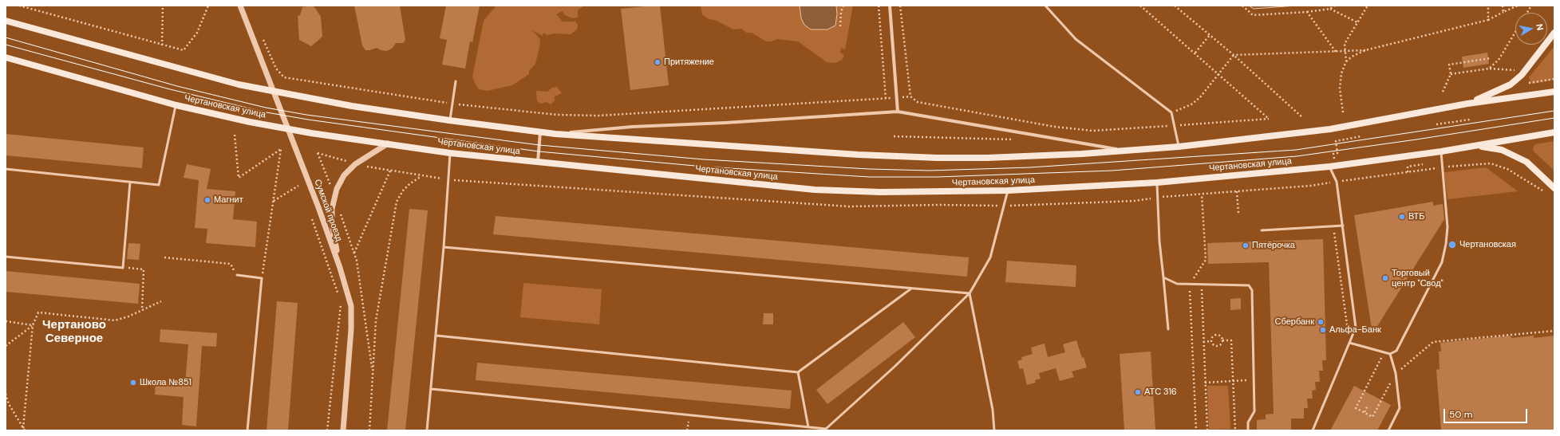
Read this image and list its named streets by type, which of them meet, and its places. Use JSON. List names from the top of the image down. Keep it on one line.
{"streets":{"main road":["Чертановская улица"],"street":["Сумской проезд"]},"crossings":[["Чертановская улица","Сумской проезд"]],"districts":["Чертаново Северное"],"places":["Притяжение","Магнит","ВТБ","Чертановская","Пятёрочка","Торговый центр \"Свод\"","Сбербанк","Альфа-Банк","Школа №851","АТС 316"],"scale_bar":"50 m","north":"right"}
